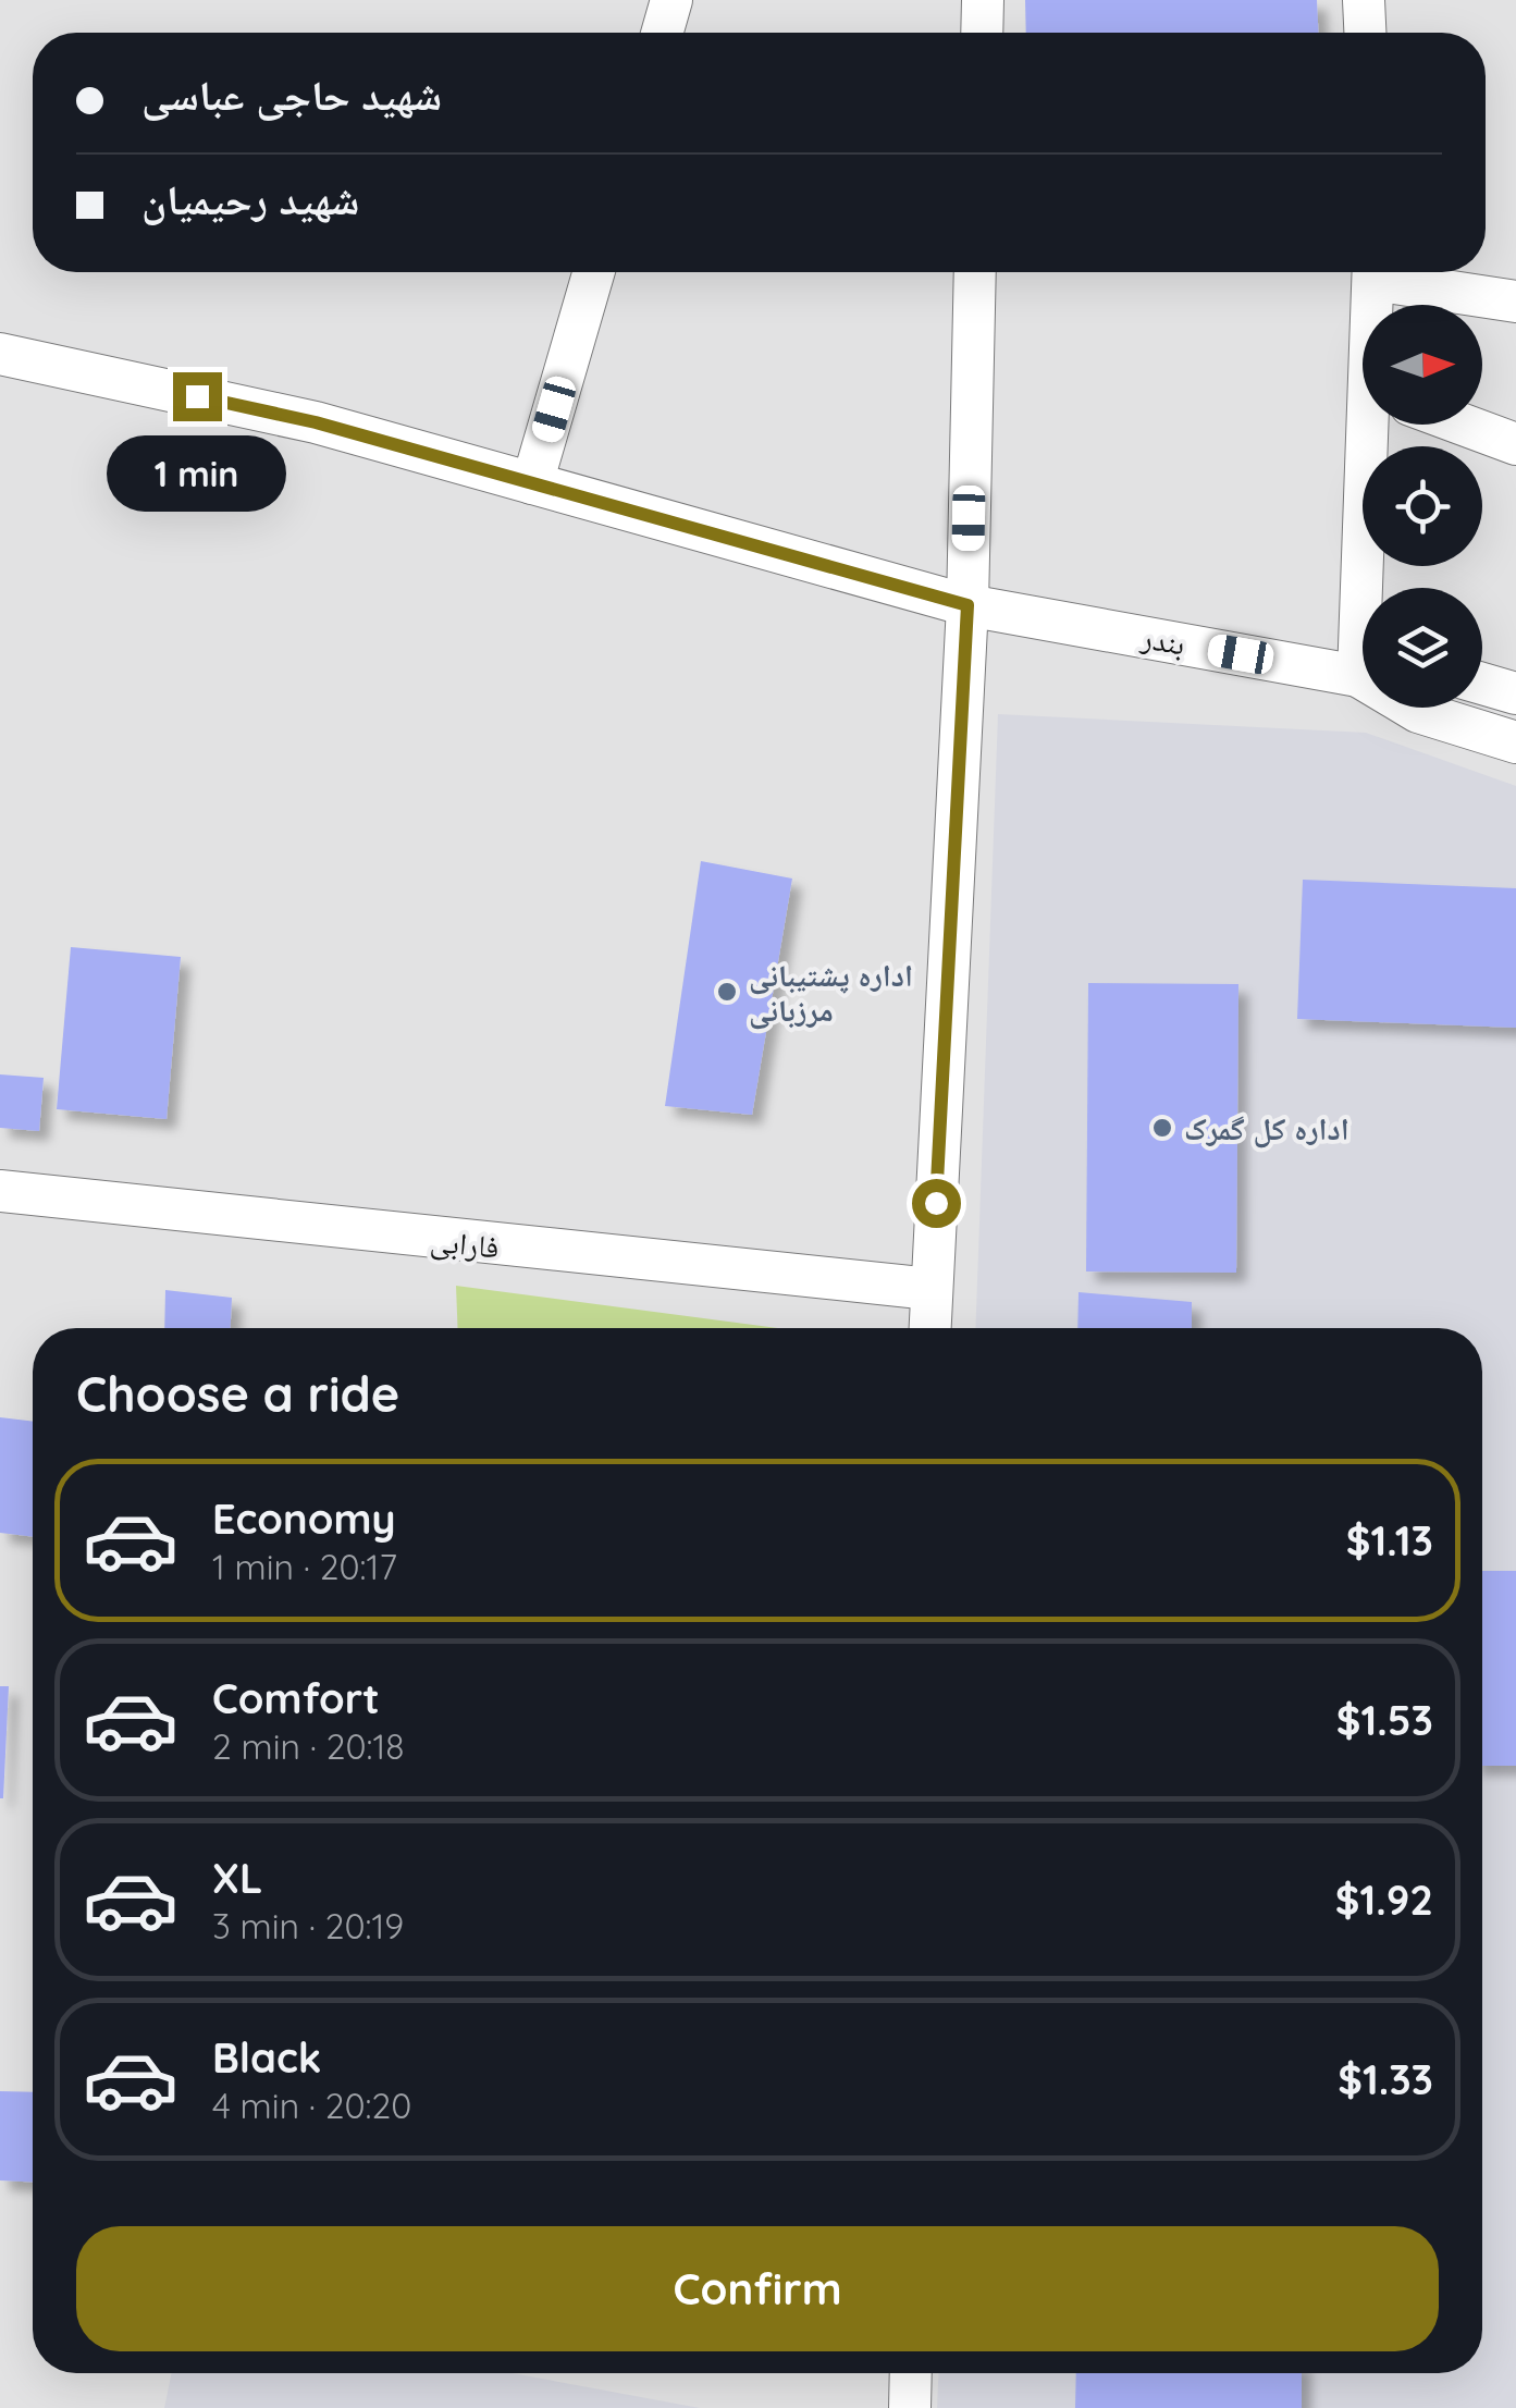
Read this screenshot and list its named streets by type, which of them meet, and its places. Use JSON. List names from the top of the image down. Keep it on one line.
{"streets":{"street":["بندر","فارابی"]},"places":["اداره پشتیبانی مرزبانی","اداره کل گمرک"],"north":"right","page":{"banner":["شهید حاجی عباسی","شهید رحیمیان"],"bubble":"1 min","heading":"Choose a ride","list":[{"name":"Economy","note":"1 min · 20:17","value":"$1.13"},{"name":"Comfort","note":"2 min · 20:18","value":"$1.53"},{"name":"XL","note":"3 min · 20:19","value":"$1.92"},{"name":"Black","note":"4 min · 20:20","value":"$1.33"}],"buttons":"Confirm"}}
